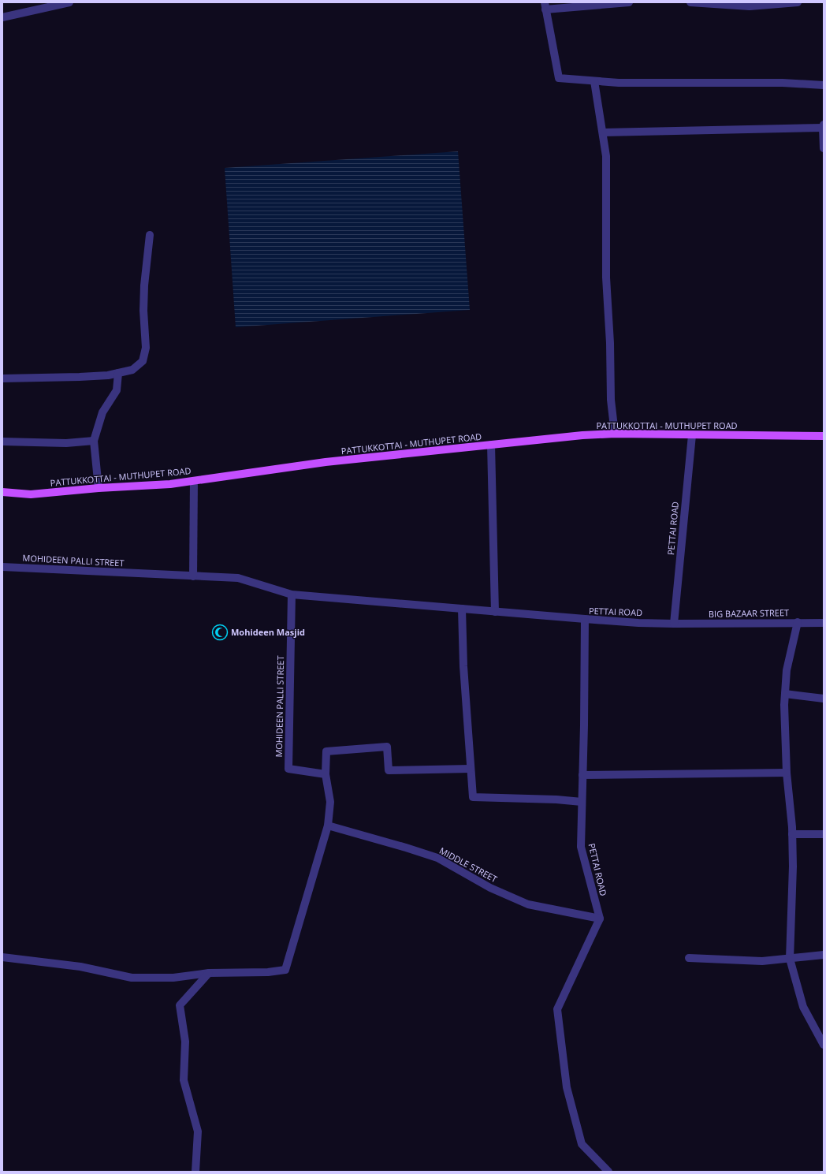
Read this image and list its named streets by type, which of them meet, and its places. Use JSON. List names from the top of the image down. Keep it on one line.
{"streets":{"main road":["PATTUKKOTTAI - MUTHUPET ROAD"],"street":["PETTAI ROAD","MOHIDEEN PALLI STREET","BIG BAZAAR STREET","MIDDLE STREET"]},"crossings":[["PATTUKKOTTAI - MUTHUPET ROAD","PETTAI ROAD"],["PETTAI ROAD","MOHIDEEN PALLI STREET"],["PETTAI ROAD","BIG BAZAAR STREET"],["PETTAI ROAD","MIDDLE STREET"]],"places":{"mosque":["Mohideen Masjid"]}}
